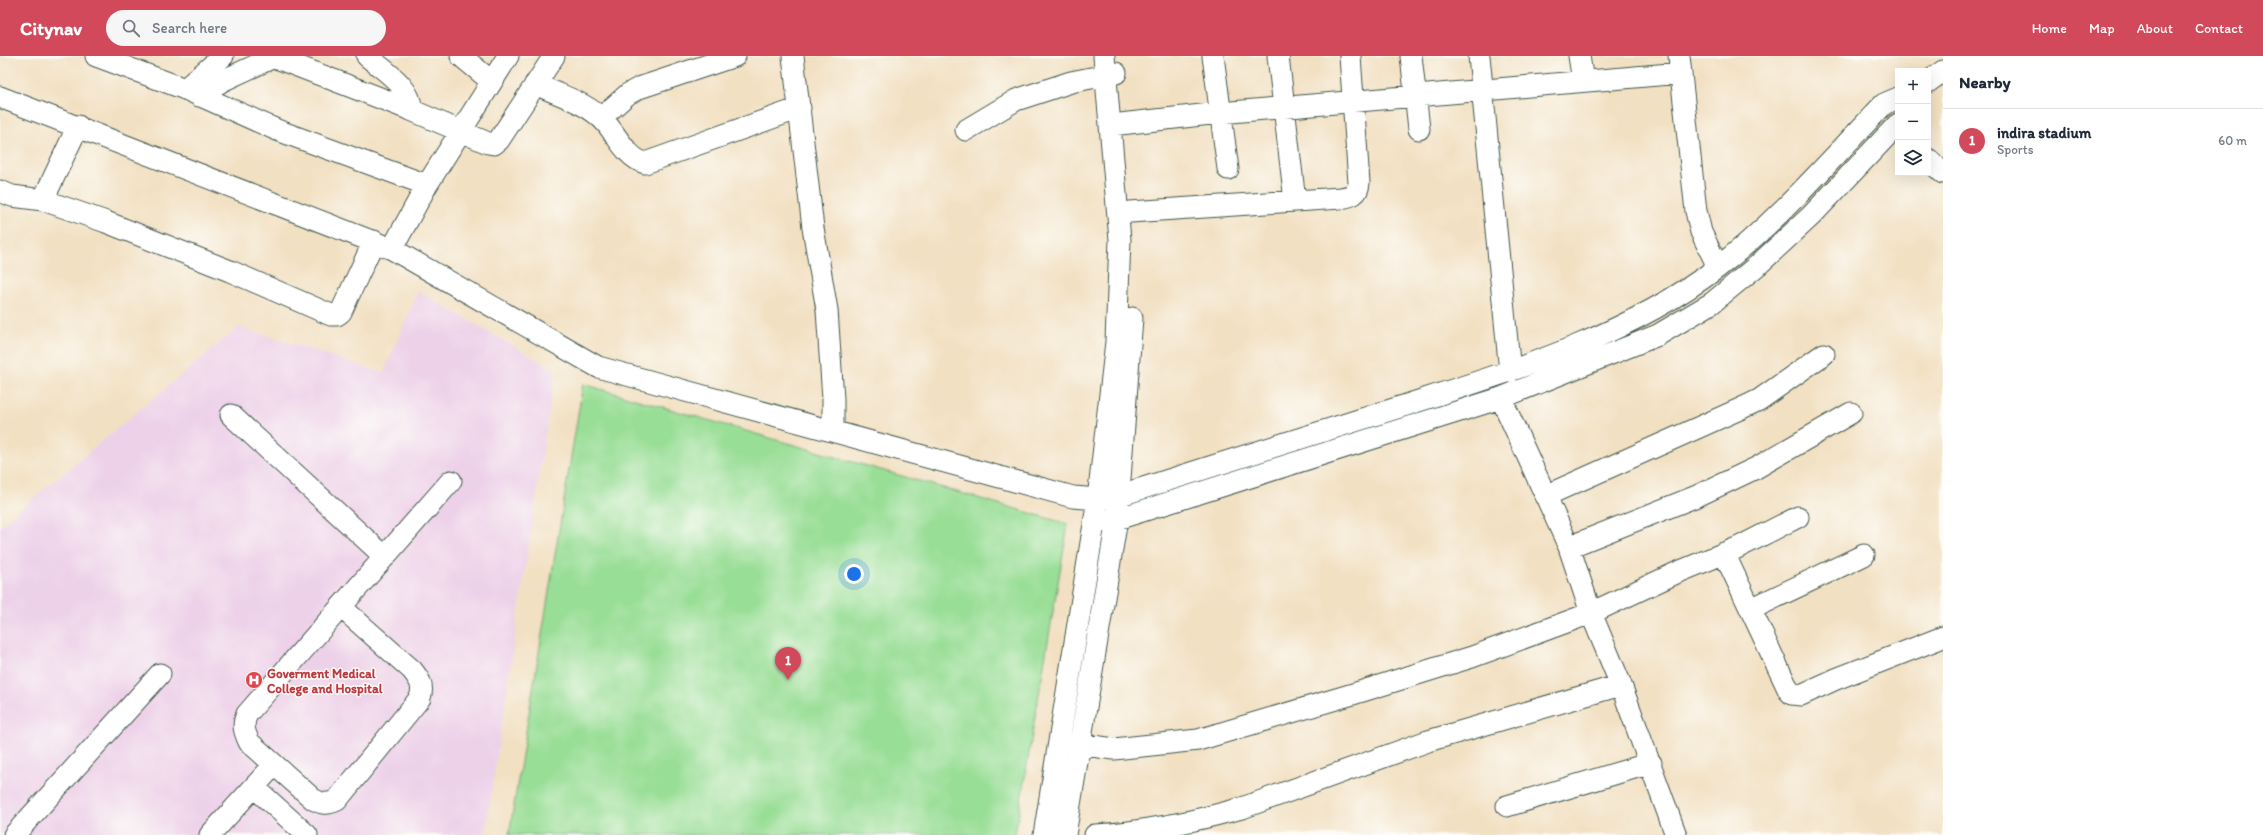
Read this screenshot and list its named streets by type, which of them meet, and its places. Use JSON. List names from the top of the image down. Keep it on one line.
{"places":{"hospital":["Goverment Medical College and Hospital"]},"page":{"header":"Citynav","search":"Search here","nav":["Home","Map","About","Contact"],"heading":"Nearby","map_buttons":["+","−"],"list":[{"mark":"1","name":"indira stadium","note":"Sports","value":"60 m"}],"pins":"1"}}
